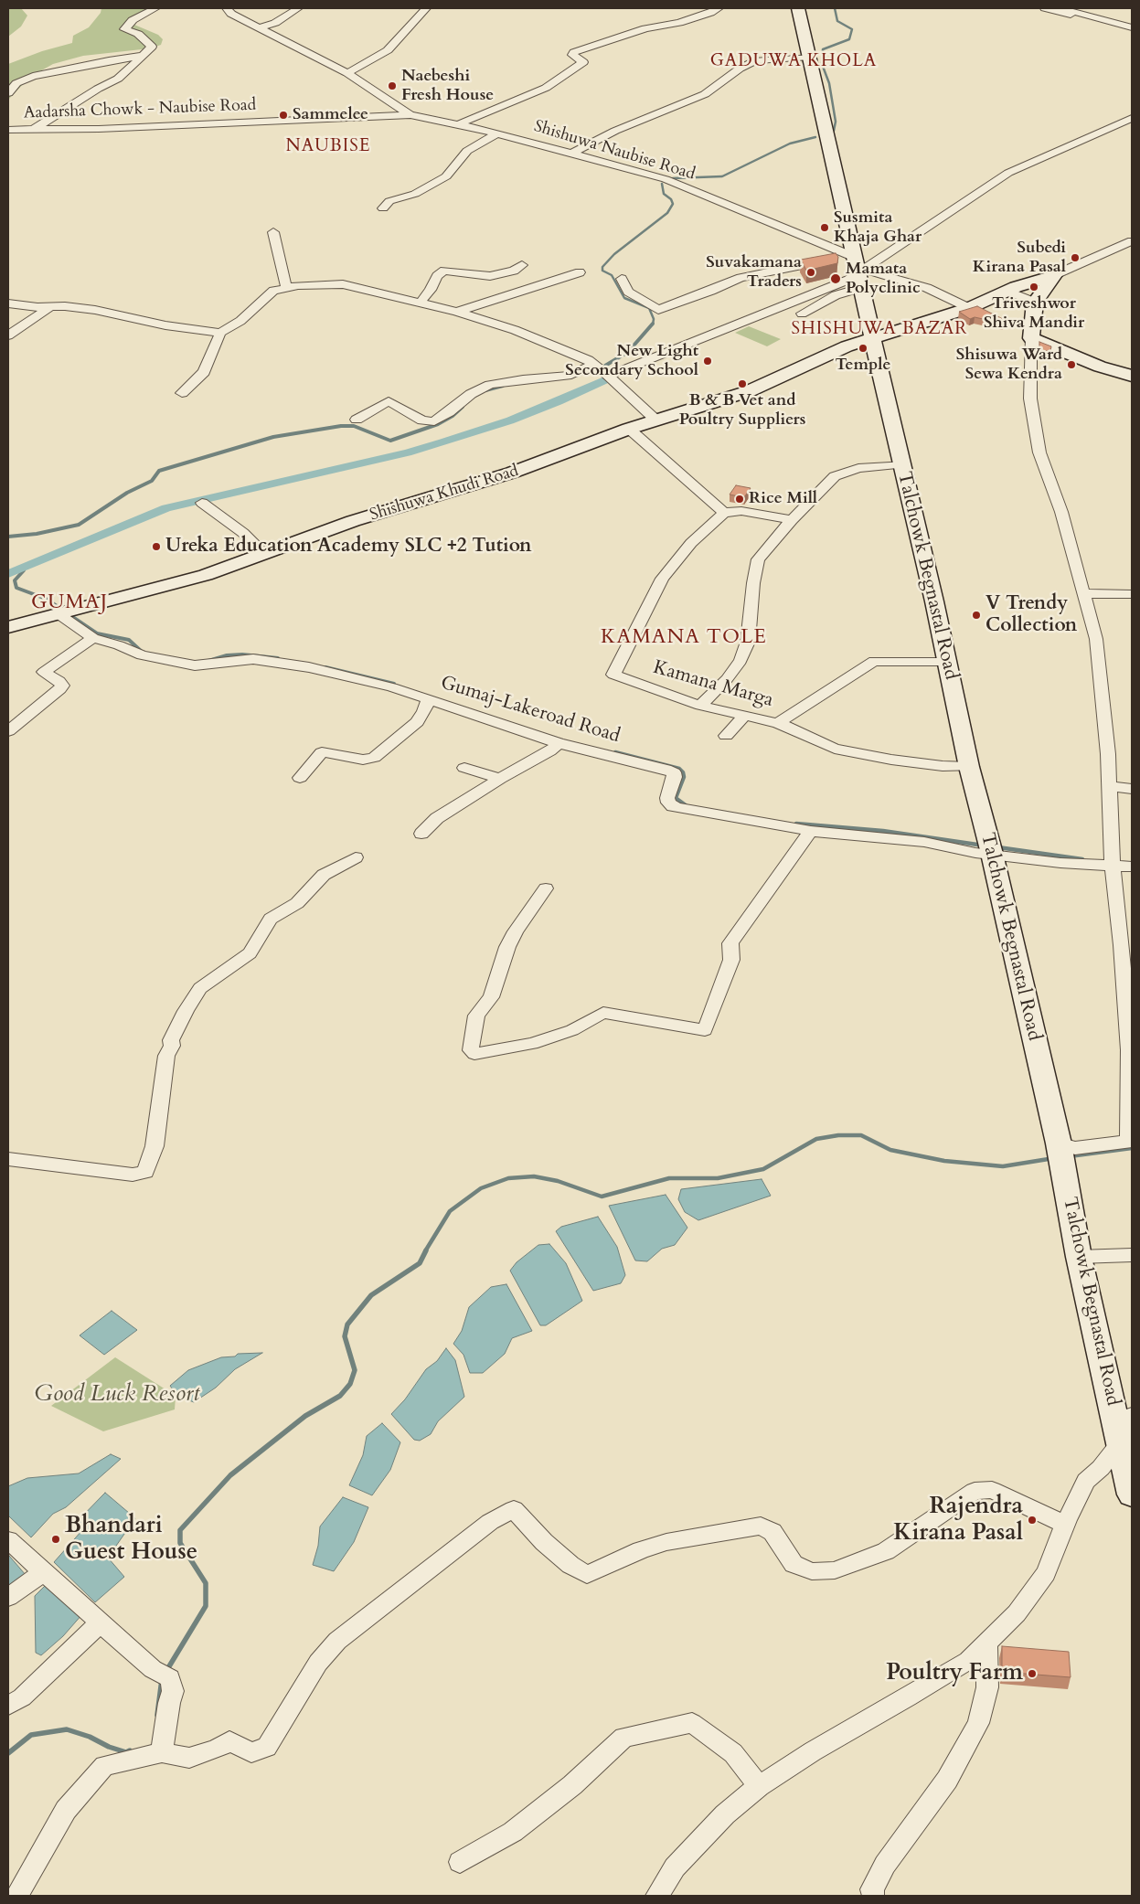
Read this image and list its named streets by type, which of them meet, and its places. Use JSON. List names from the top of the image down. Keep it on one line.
{"streets":{"main road":["Shishuwa Khudi Road","Talchowk Begnastal Road"],"street":["Aadarsha Chowk - Naubise Road","Shishuwa Naubise Road","Kamana Marga","Gumaj-Lakeroad Road"]},"crossings":[["Aadarsha Chowk - Naubise Road","Shishuwa Naubise Road"],["Shishuwa Naubise Road","Shishuwa Khudi Road"],["Shishuwa Naubise Road","Talchowk Begnastal Road"],["Shishuwa Khudi Road","Talchowk Begnastal Road"],["Shishuwa Khudi Road","Gumaj-Lakeroad Road"],["Talchowk Begnastal Road","Kamana Marga"],["Talchowk Begnastal Road","Gumaj-Lakeroad Road"]],"districts":["GADUWA KHOLA","NAUBISE","SHISHUWA BAZAR","GUMAJ","KAMANA TOLE"],"parks":["Good Luck Resort"],"places":["Naebeshi Fresh House","Sammelee","Susmita Khaja Ghar","Subedi Kirana Pasal","Suvakamana Traders","Mamata Polyclinic","Triveshwor Shiva Mandir","Temple","New Light Secondary School","Shisuwa Ward Sewa Kendra","B & B Vet and Poultry Suppliers","Rice Mill","Ureka Education Academy SLC +2 Tution","V Trendy Collection","Rajendra Kirana Pasal","Bhandari Guest House","Poultry Farm"]}
